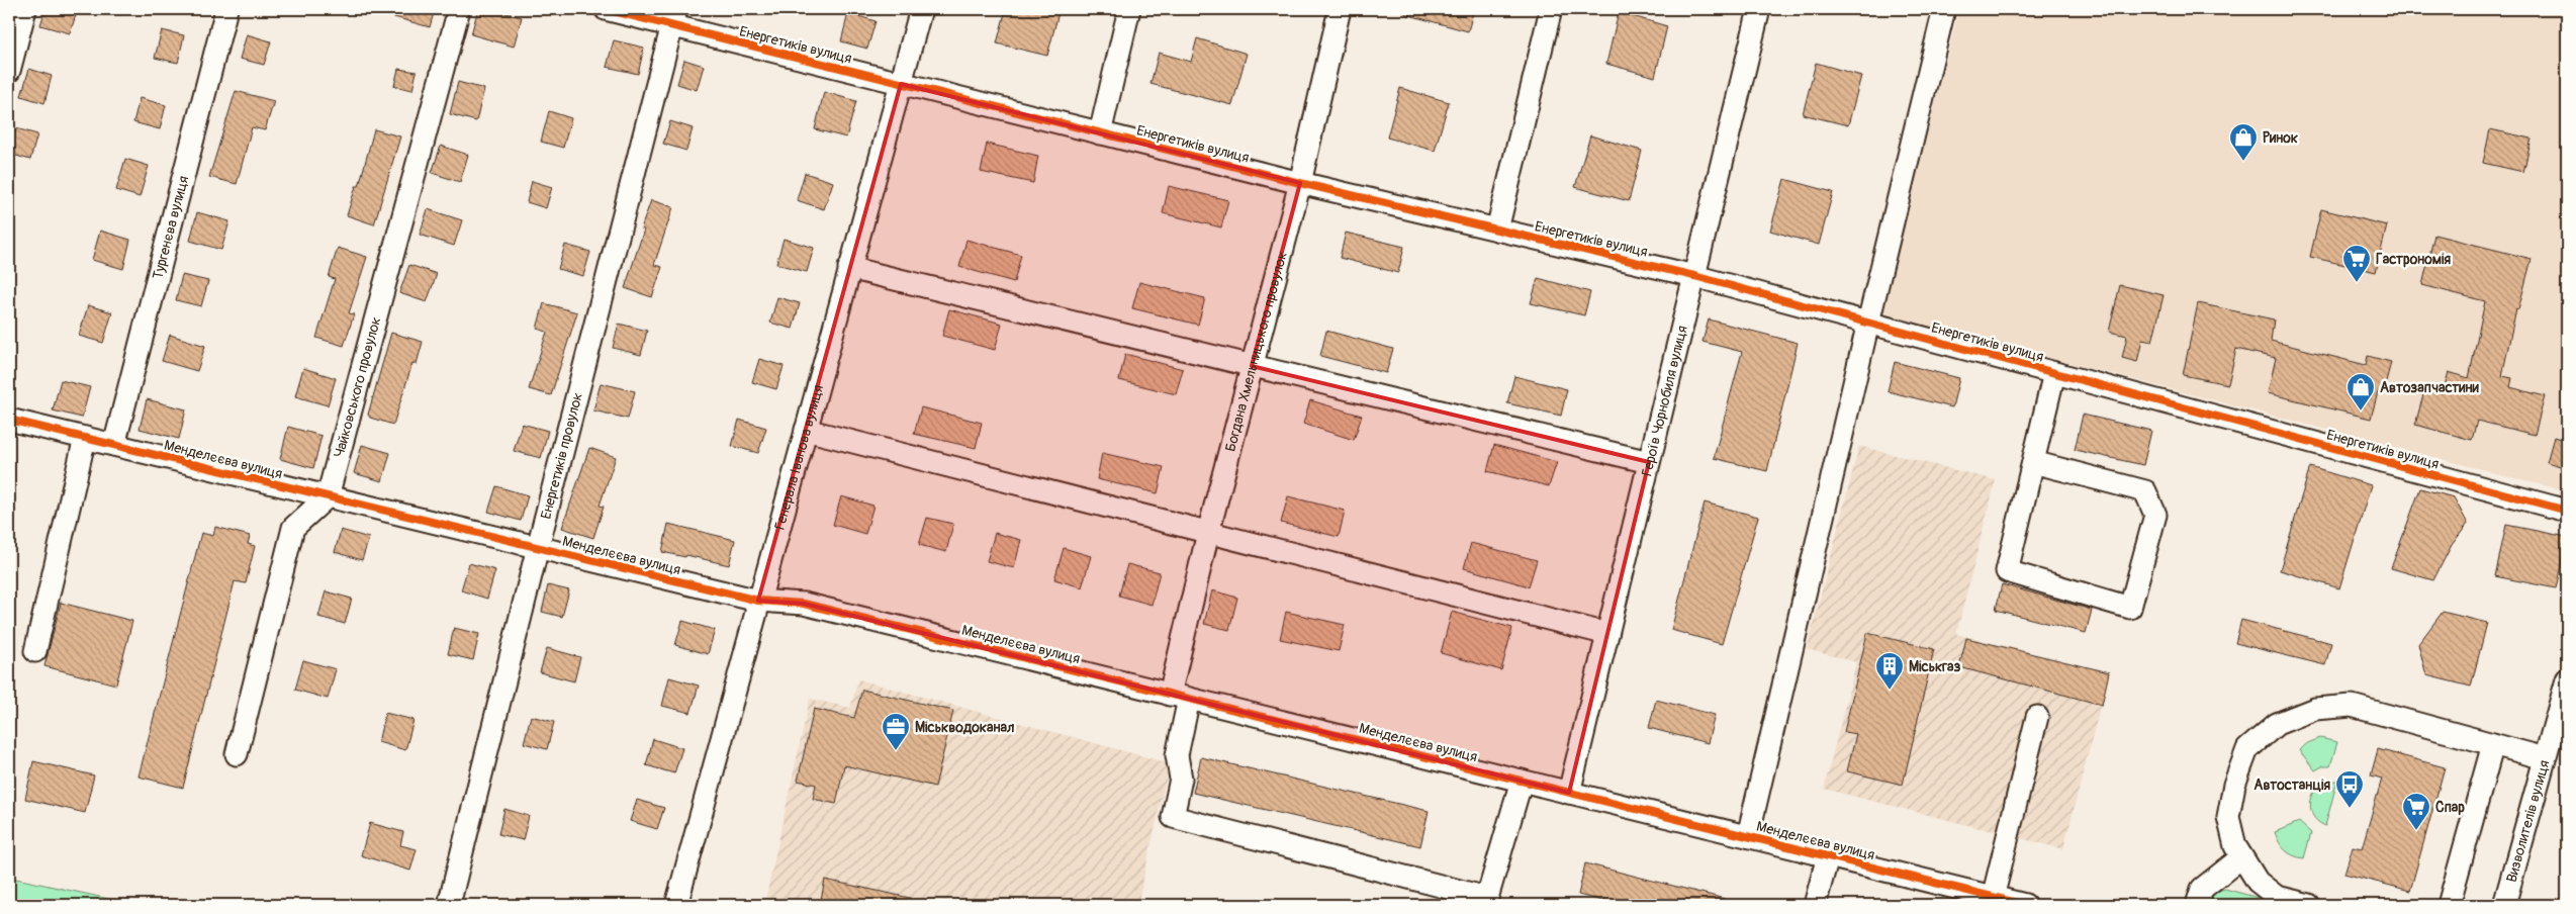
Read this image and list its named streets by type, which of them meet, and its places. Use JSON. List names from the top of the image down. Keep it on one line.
{"streets":{"street":["Енергетиків вулиця","Тургенєва вулиця","Богдана Хмельницького провулок","Чайковського провулок","Героїв Чорнобиля вулиця","Енергетиків провулок","Генерала Іванова вулиця","Менделєєва вулиця","Визволителів вулиця"]},"crossings":[["Енергетиків вулиця","Богдана Хмельницького провулок"],["Енергетиків вулиця","Героїв Чорнобиля вулиця"],["Енергетиків вулиця","Енергетиків провулок"],["Енергетиків вулиця","Генерала Іванова вулиця"],["Тургенєва вулиця","Менделєєва вулиця"],["Богдана Хмельницького провулок","Менделєєва вулиця"],["Чайковського провулок","Менделєєва вулиця"],["Героїв Чорнобиля вулиця","Менделєєва вулиця"],["Енергетиків провулок","Менделєєва вулиця"],["Генерала Іванова вулиця","Менделєєва вулиця"]],"places":{"shop":["Ринок","Автозапчастини"],"supermarket":["Гастрономія","Спар"],"building":["Міськгаз"],"office":["Міськводоканал"],"bus stop":["Автостанція"]}}
